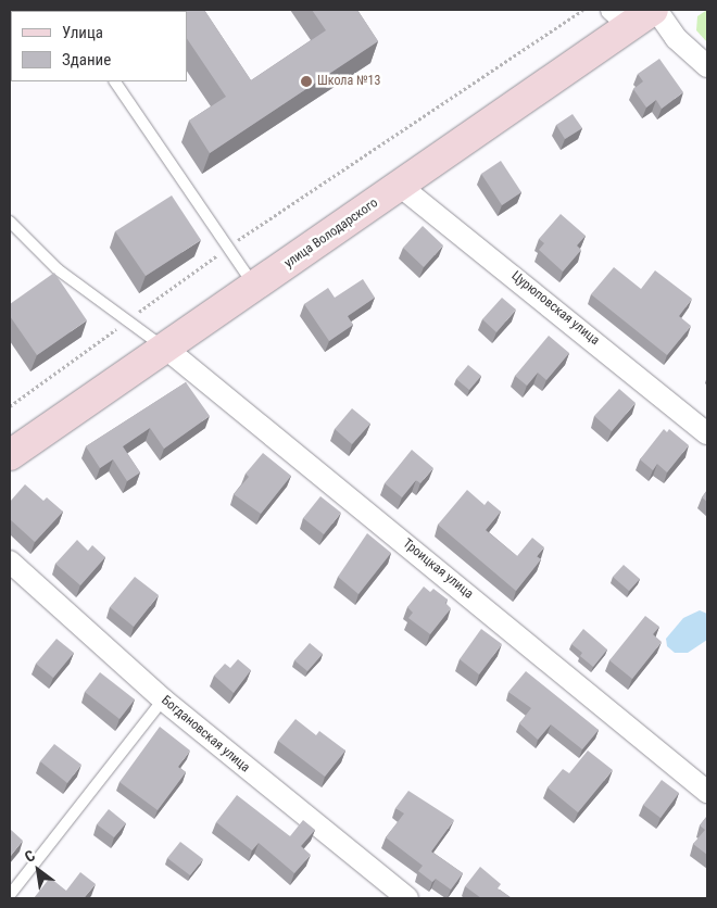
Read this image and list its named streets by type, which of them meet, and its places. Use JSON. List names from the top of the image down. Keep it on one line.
{"streets":{"main road":["улица Володарского"],"street":["Цурюповская улица","Троицкая улица","Богдановская улица"]},"crossings":[["улица Володарского","Цурюповская улица"],["улица Володарского","Троицкая улица"]],"places":["Школа №13"],"legend":["Улица","Здание"],"north":"top left"}
